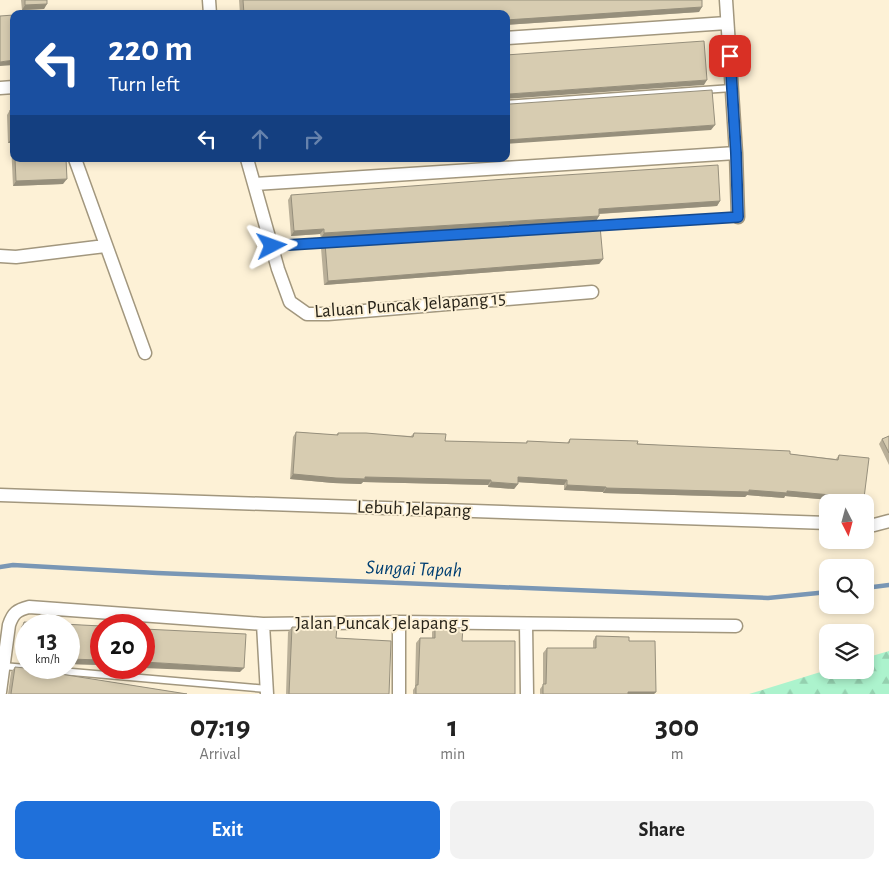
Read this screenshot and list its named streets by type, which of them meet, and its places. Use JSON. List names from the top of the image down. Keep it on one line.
{"streets":{"street":["Laluan Puncak Jelapang 15","Lebuh Jelapang","Jalan Puncak Jelapang 5"]},"water":["Sungai Tapah"],"north":"bottom","page":{"turn":["220 m","Turn left"],"speed":"13 km/h","limit":"20","eta":["07:19","Arrival","1","min","300","m"],"buttons":["Exit","Share"]}}
